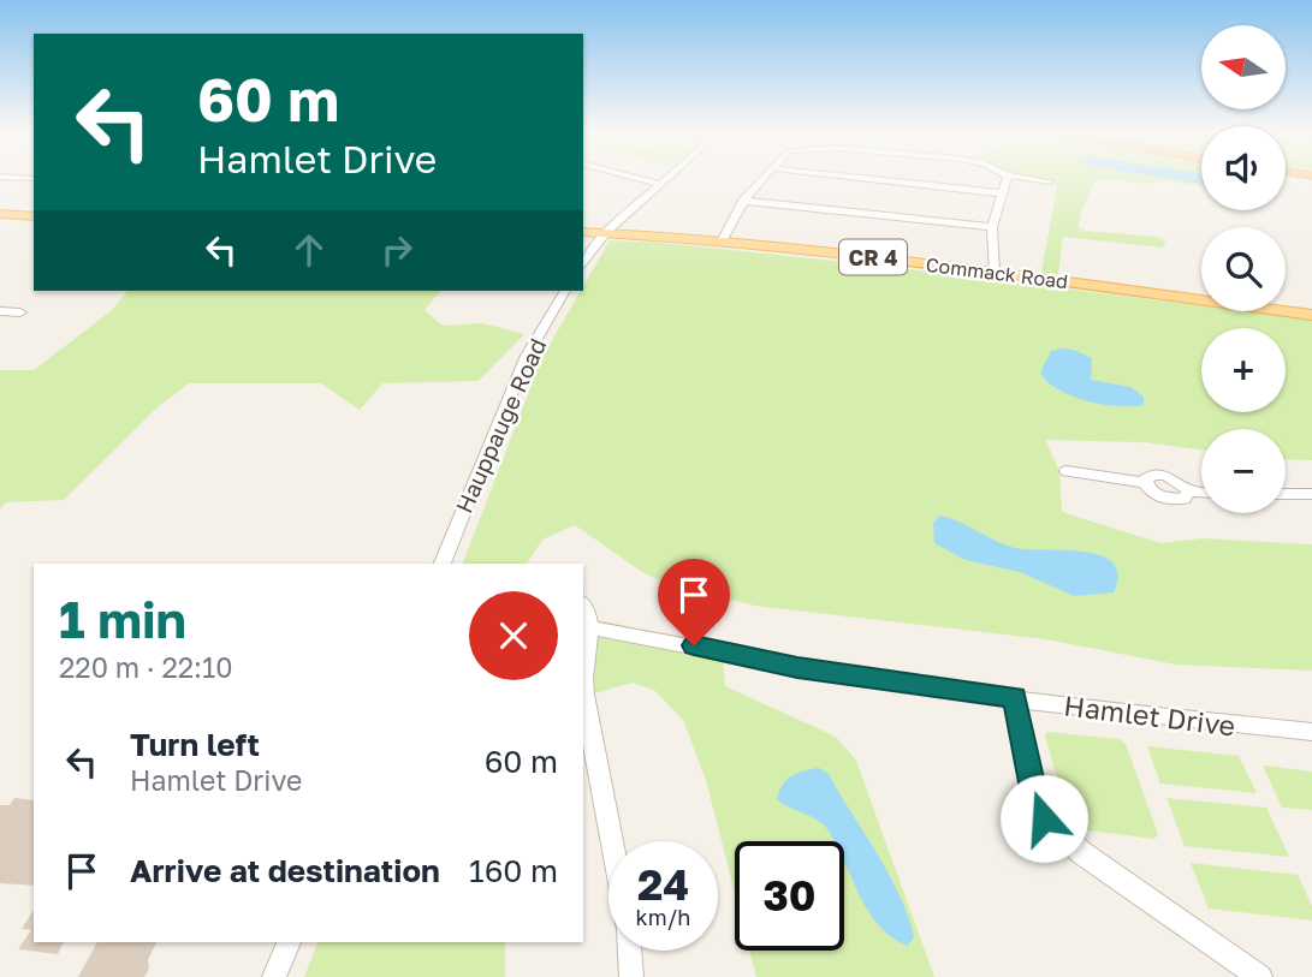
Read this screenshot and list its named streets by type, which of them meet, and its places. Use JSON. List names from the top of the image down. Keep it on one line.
{"streets":{"main road":["CR 4","Commack Road"],"street":["Hauppauge Road","Hamlet Drive"]},"north":"left","page":{"map_buttons":["+","−"],"turn":["60 m","Hamlet Drive"],"heading":["1 min","220 m · 22:10"],"list":[{"name":"Turn left","note":"Hamlet Drive","value":"60 m"},{"name":"Arrive at destination","value":"160 m"}],"speed":"24 km/h","limit":"30"}}
